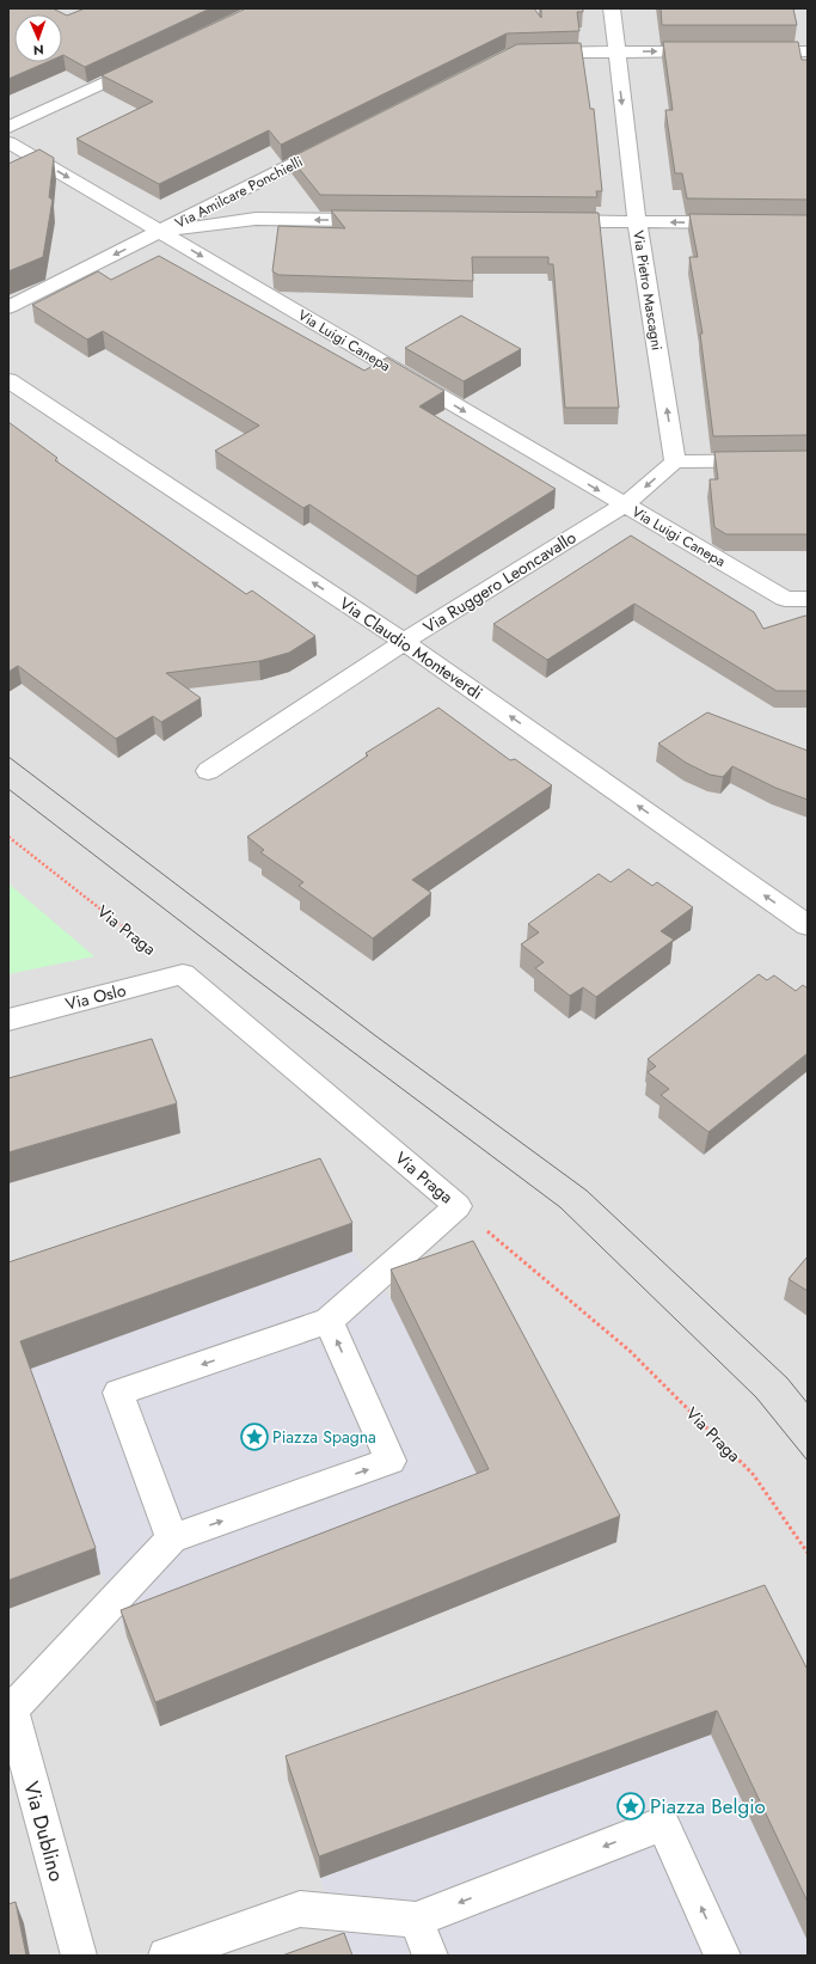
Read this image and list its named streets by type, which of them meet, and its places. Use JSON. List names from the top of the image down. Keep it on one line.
{"streets":{"street":["Via Amilcare Ponchielli","Via Pietro Mascagni","Via Luigi Canepa","Via Ruggero Leoncavallo","Via Claudio Monteverdi","Via Praga","Via Oslo","Via Dublino"]},"crossings":[["Via Amilcare Ponchielli","Via Luigi Canepa"],["Via Luigi Canepa","Via Ruggero Leoncavallo"],["Via Ruggero Leoncavallo","Via Claudio Monteverdi"],["Via Praga","Via Oslo"]],"one_way":["Via Luigi Canepa","Via Claudio Monteverdi"],"places":{"place":["Piazza Spagna","Piazza Belgio"]},"north":"bottom"}
